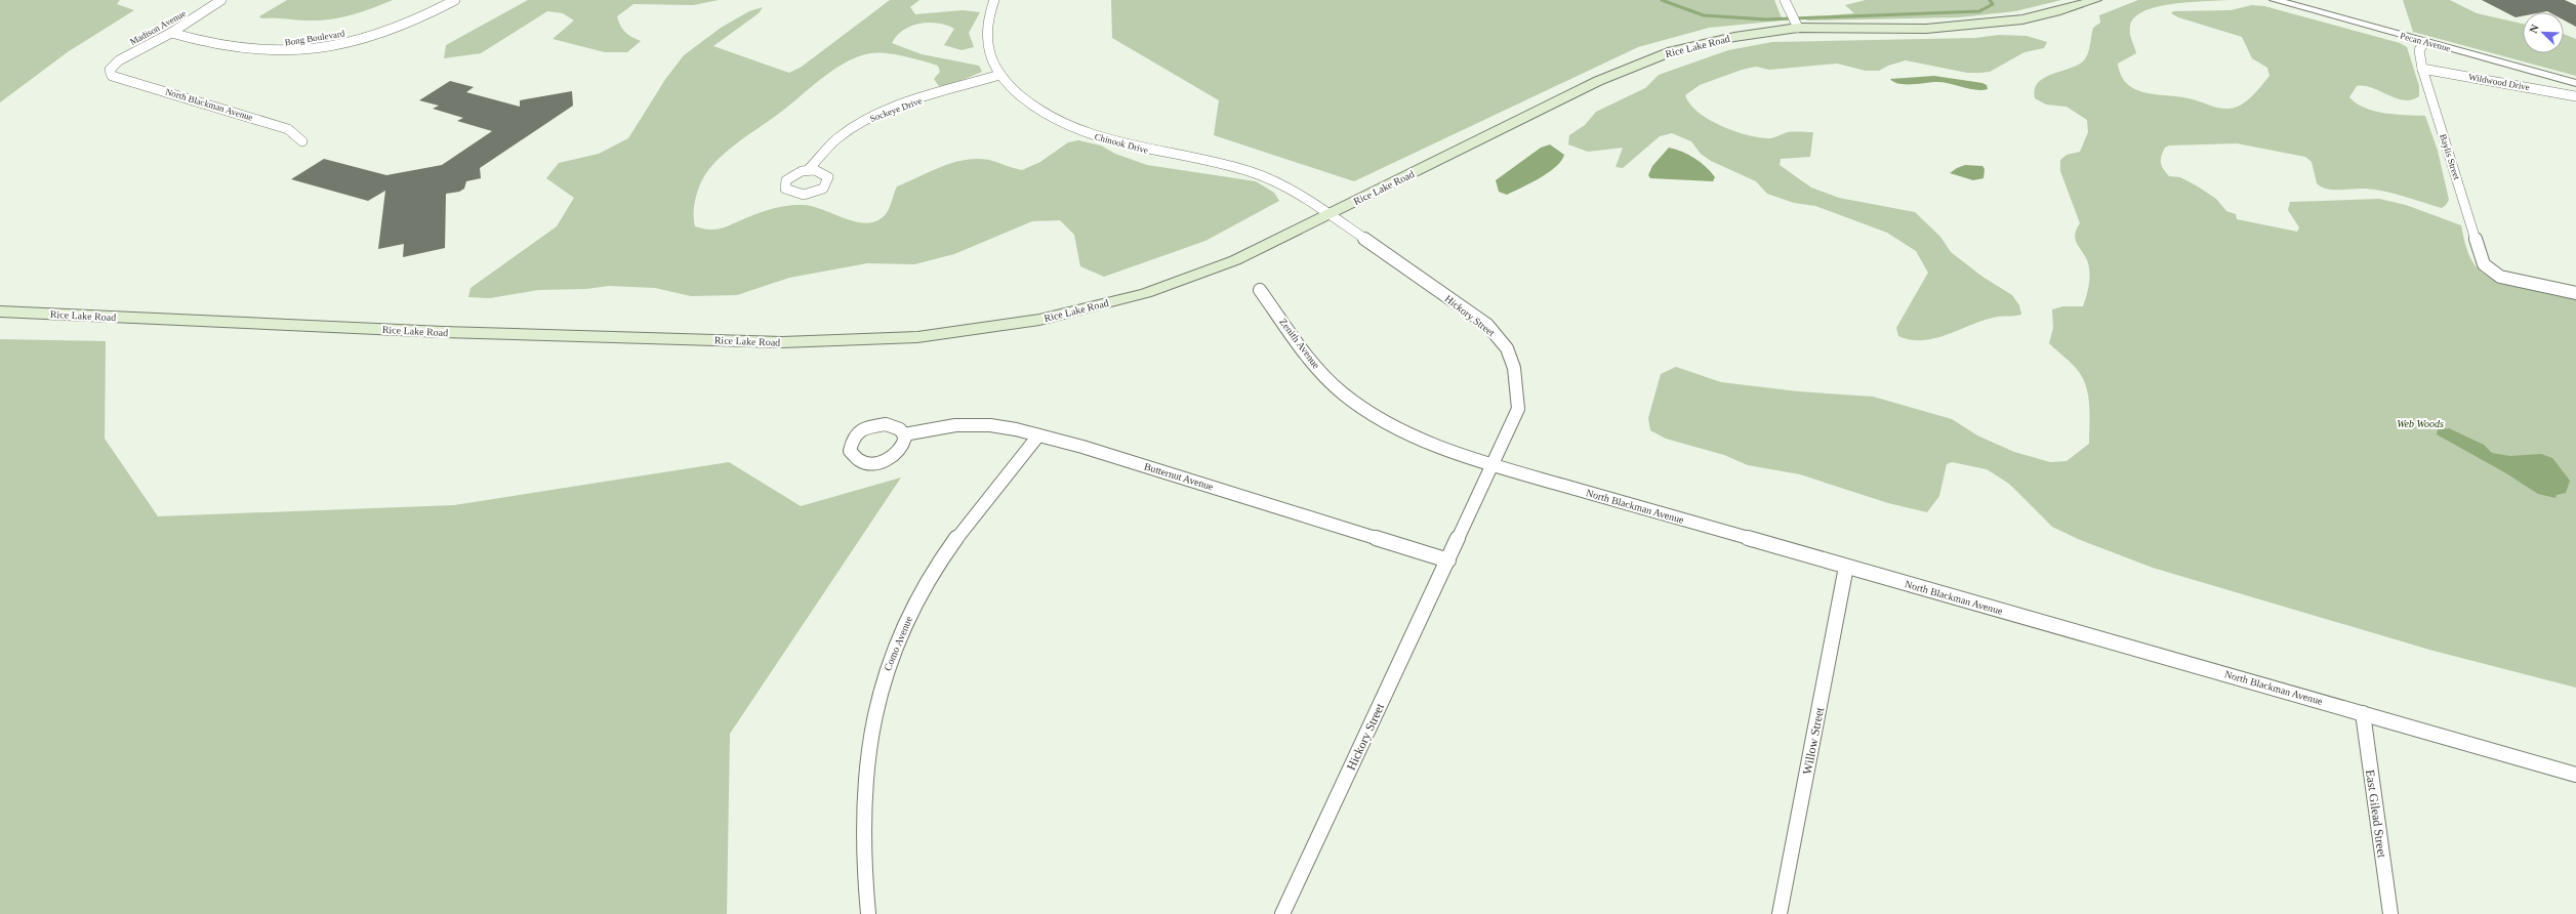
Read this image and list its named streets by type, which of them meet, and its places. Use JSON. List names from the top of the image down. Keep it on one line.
{"streets":{"main road":["Rice Lake Road"],"street":["Madison Avenue","Bong Boulevard","Pecan Avenue","Wildwood Drive","North Blackman Avenue","Sockeye Drive","Chinook Drive","Baylis Street","Hickory Street","Zenith Avenue","Butternut Avenue","Como Avenue","Willow Street","East Gilead Street"]},"crossings":[["Madison Avenue","Bong Boulevard"],["Madison Avenue","North Blackman Avenue"],["Pecan Avenue","Baylis Street"],["Rice Lake Road","Chinook Drive"],["Rice Lake Road","Hickory Street"],["Wildwood Drive","Baylis Street"],["North Blackman Avenue","Hickory Street"],["North Blackman Avenue","Zenith Avenue"],["North Blackman Avenue","Willow Street"],["North Blackman Avenue","East Gilead Street"],["Sockeye Drive","Chinook Drive"],["Chinook Drive","Hickory Street"],["Hickory Street","Butternut Avenue"],["Butternut Avenue","Como Avenue"]],"parks":["Web Woods"],"north":"top left"}
